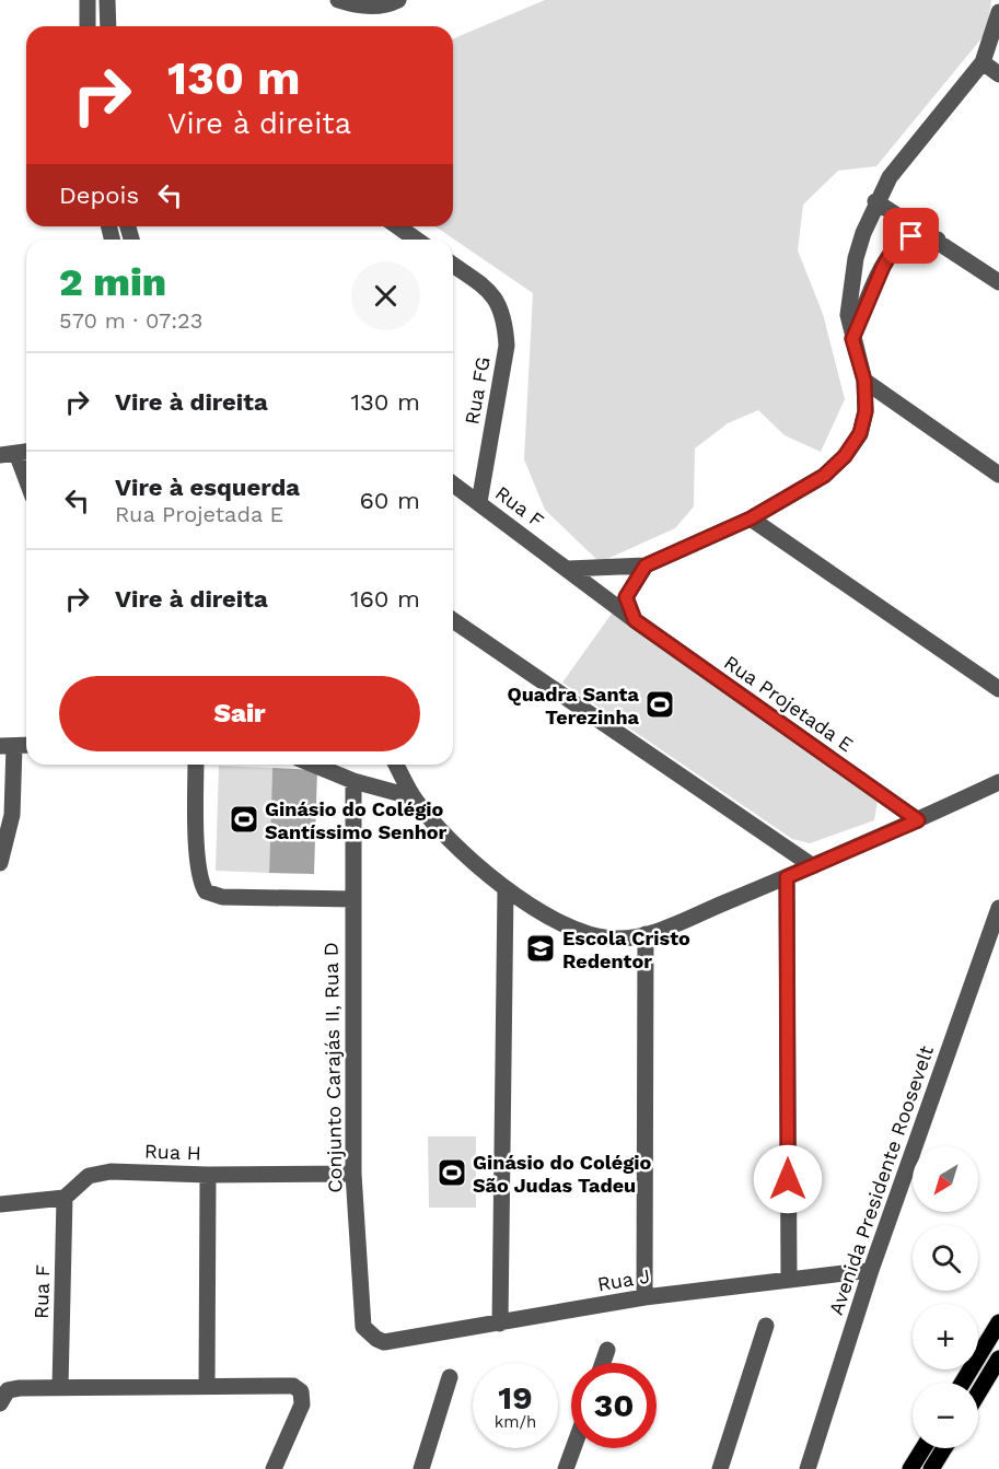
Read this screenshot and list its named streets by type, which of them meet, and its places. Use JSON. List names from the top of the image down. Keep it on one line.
{"streets":{"street":["Rua FG","Rua F","Rua Projetada E","Conjunto Carajás II, Rua D","Rua H","Avenida Presidente Roosevelt","Rua J"]},"crossings":[["Rua FG","Rua F"],["Rua F","Rua Projetada E"],["Rua F","Rua H"],["Conjunto Carajás II, Rua D","Rua H"],["Conjunto Carajás II, Rua D","Rua J"],["Avenida Presidente Roosevelt","Rua J"]],"places":{"sports":["Quadra Santa Terezinha","Ginásio do Colégio Santíssimo Senhor","Ginásio do Colégio São Judas Tadeu"],"school or university":["Escola Cristo Redentor"]},"north":"bottom left","page":{"turn":["130 m","Vire à direita"],"then":"Depois","heading":["2 min","570 m · 07:23"],"list":[{"name":"Vire à direita","value":"130 m"},{"name":"Vire à esquerda","note":"Rua Projetada E","value":"60 m"},{"name":"Vire à direita","value":"160 m"}],"buttons":"Sair","map_buttons":["+","−"],"speed":"19 km/h","limit":"30"}}
